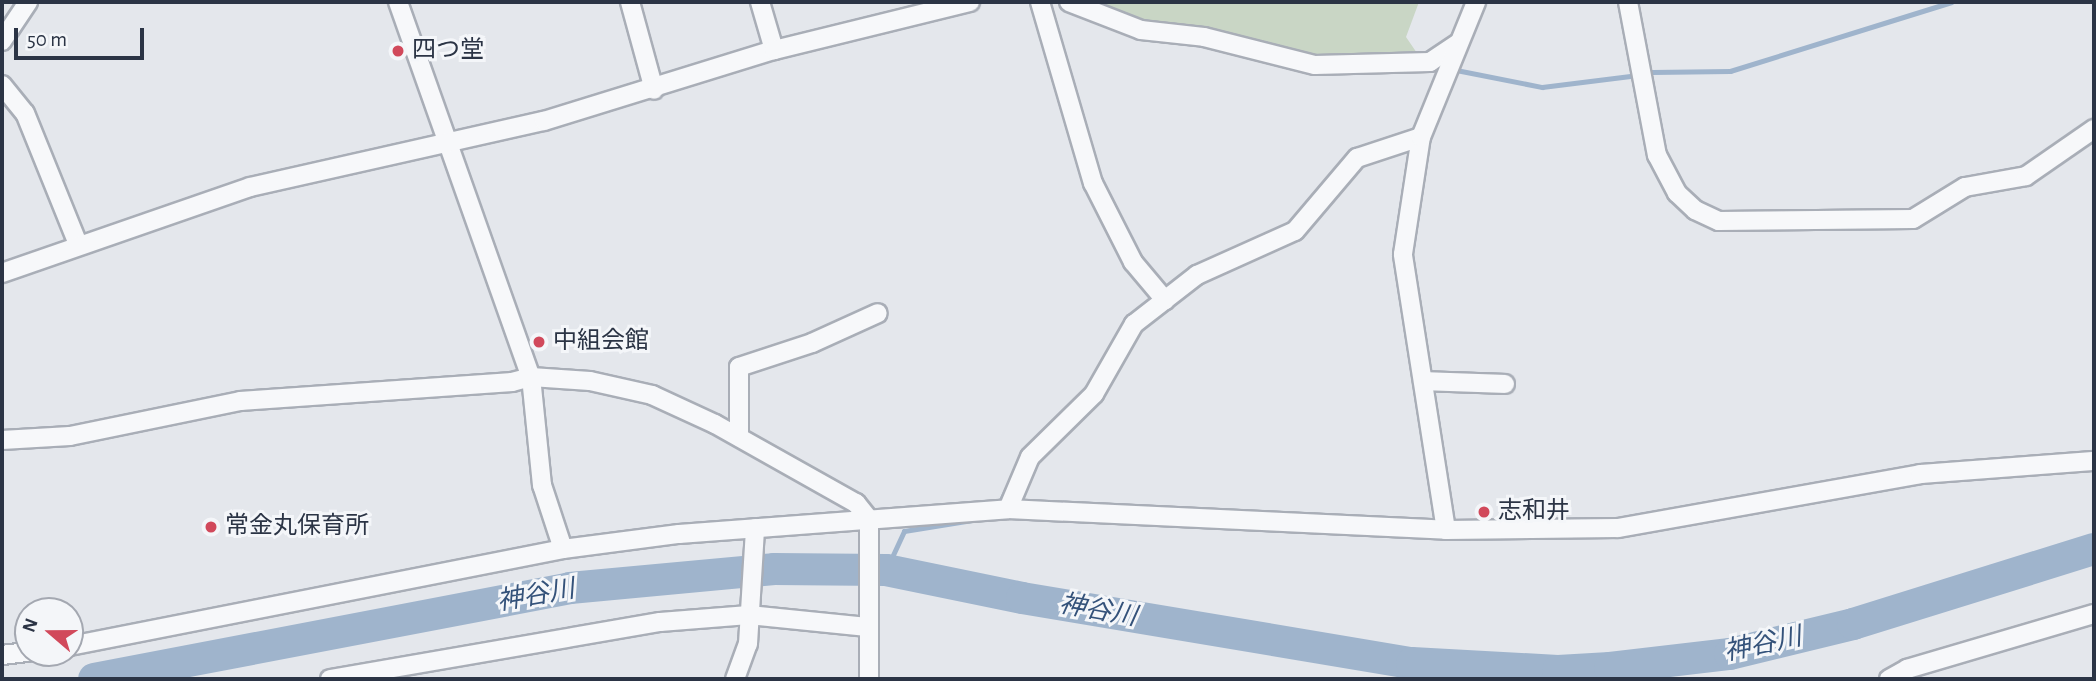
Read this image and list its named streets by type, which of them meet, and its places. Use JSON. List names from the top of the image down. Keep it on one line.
{"water":["神谷川"],"places":["四つ堂","中組会館","志和井","常金丸保育所"],"scale_bar":"50 m","north":"left"}
